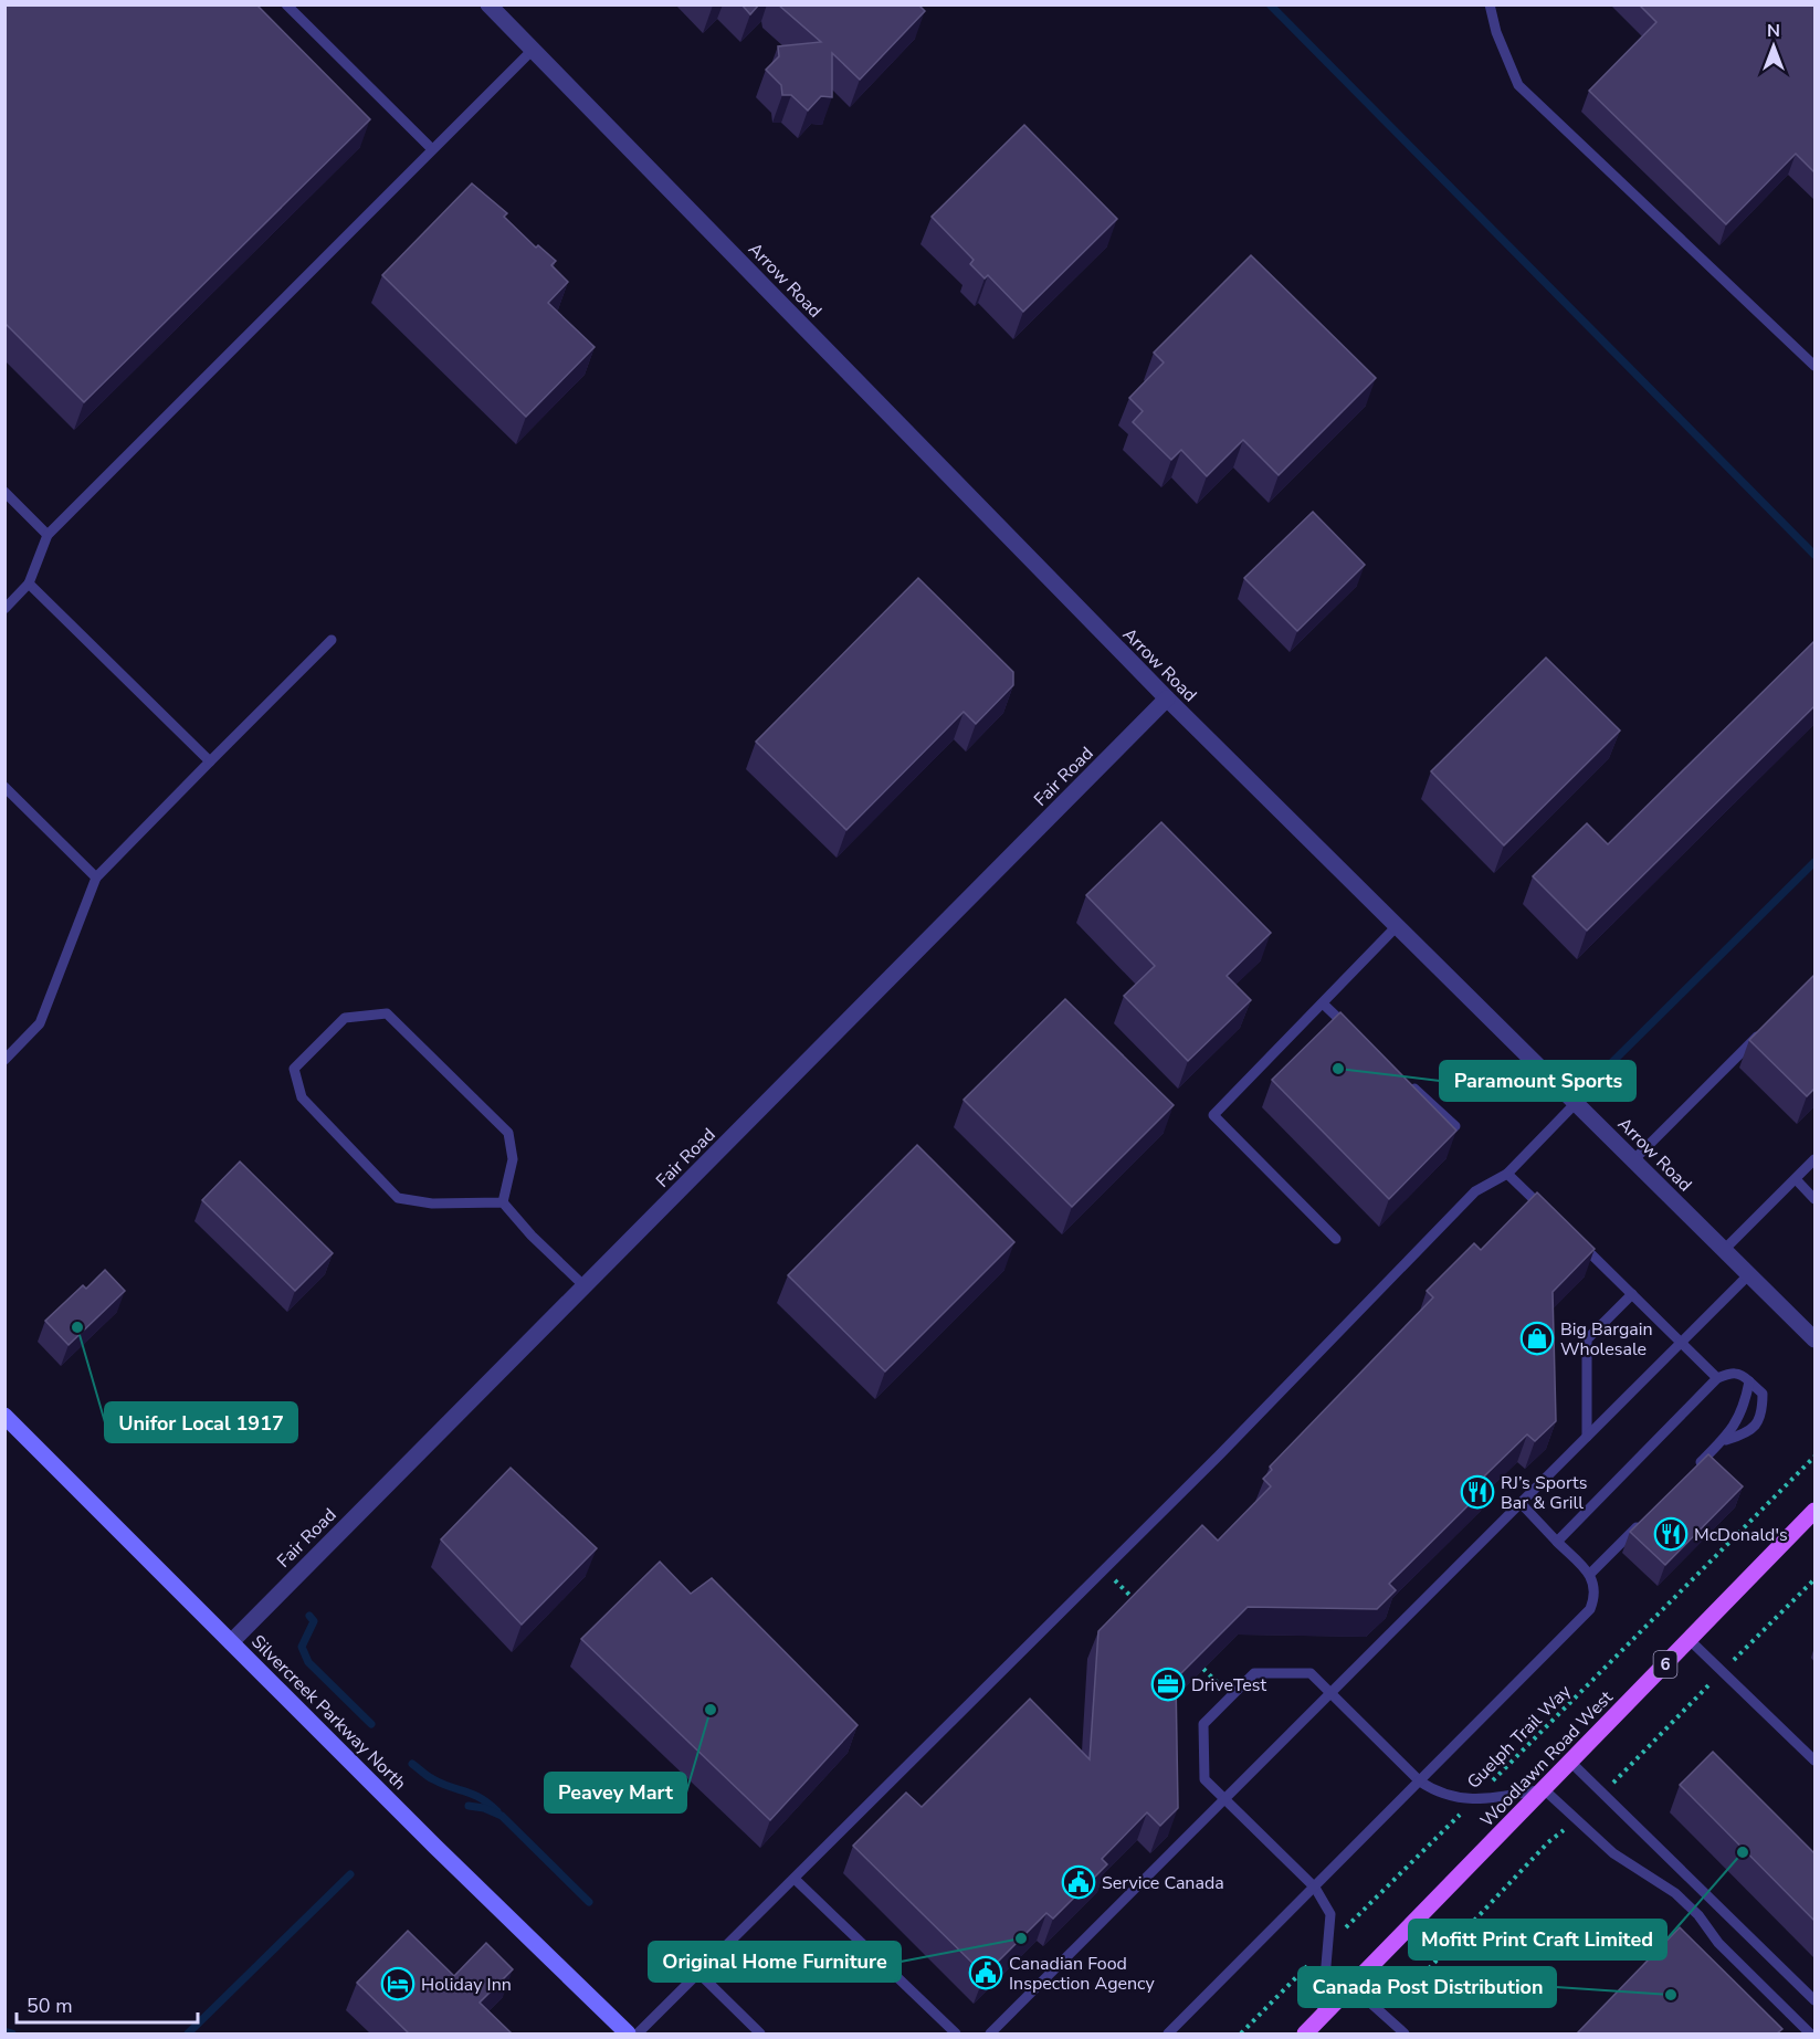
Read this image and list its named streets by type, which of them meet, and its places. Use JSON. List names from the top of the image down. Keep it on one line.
{"streets":{"main road":["6","Silvercreek Parkway North","Woodlawn Road West"],"street":["Arrow Road","Fair Road"],"path":["Guelph Trail Way"]},"crossings":[["Arrow Road","Fair Road"],["Fair Road","Silvercreek Parkway North"]],"places":{"other":["Paramount Sports","Unifor Local 1917","Peavey Mart","Mofitt Print Craft Limited","Original Home Furniture","Canada Post Distribution"],"shop":["Big Bargain Wholesale"],"restaurant":["RJ’s Sports Bar & Grill","McDonald's"],"office":["DriveTest"],"public building":["Service Canada","Canadian Food Inspection Agency"],"hotel":["Holiday Inn"]},"scale_bar":"50 m","north":"top"}
